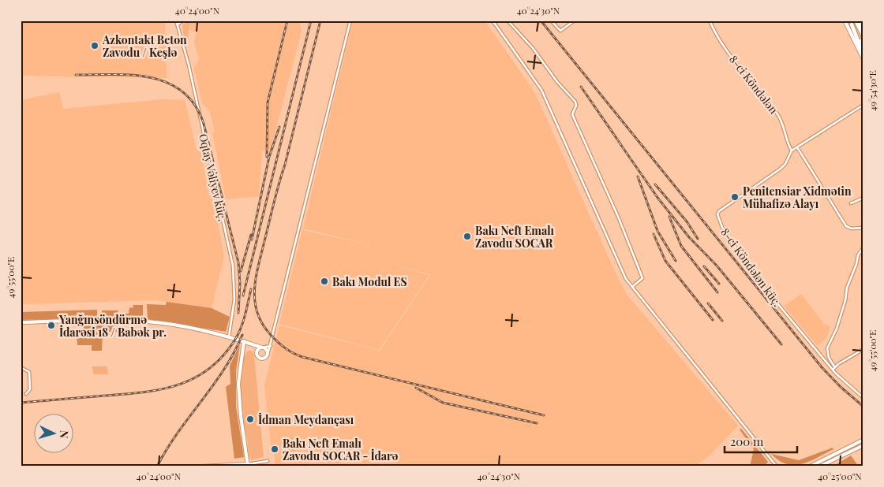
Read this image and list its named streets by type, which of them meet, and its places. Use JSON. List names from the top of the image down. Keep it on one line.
{"streets":{"street":["8-ci Köndələn","Oqtay Vəliyev küç.","8-ci Köndələn küç."]},"crossings":[["8-ci Köndələn","8-ci Köndələn küç."]],"places":["Azkontakt Beton Zavodu / Keşlə","Penitensiar Xidmətin Mühafizə Alayı","Bakı Neft Emalı Zavodu SOCAR","Bakı Modul ES","Yanğınsöndürmə İdarəsi 18 / Babək pr.","İdman Meydançası","Bakı Neft Emalı Zavodu SOCAR - İdarə"],"scale_bar":"200 m","north":"right","coordinates":["40°24'00\"N","40°24'30\"N","49°54'30\"E","49°55'00\"E","40°25'00\"N"]}
